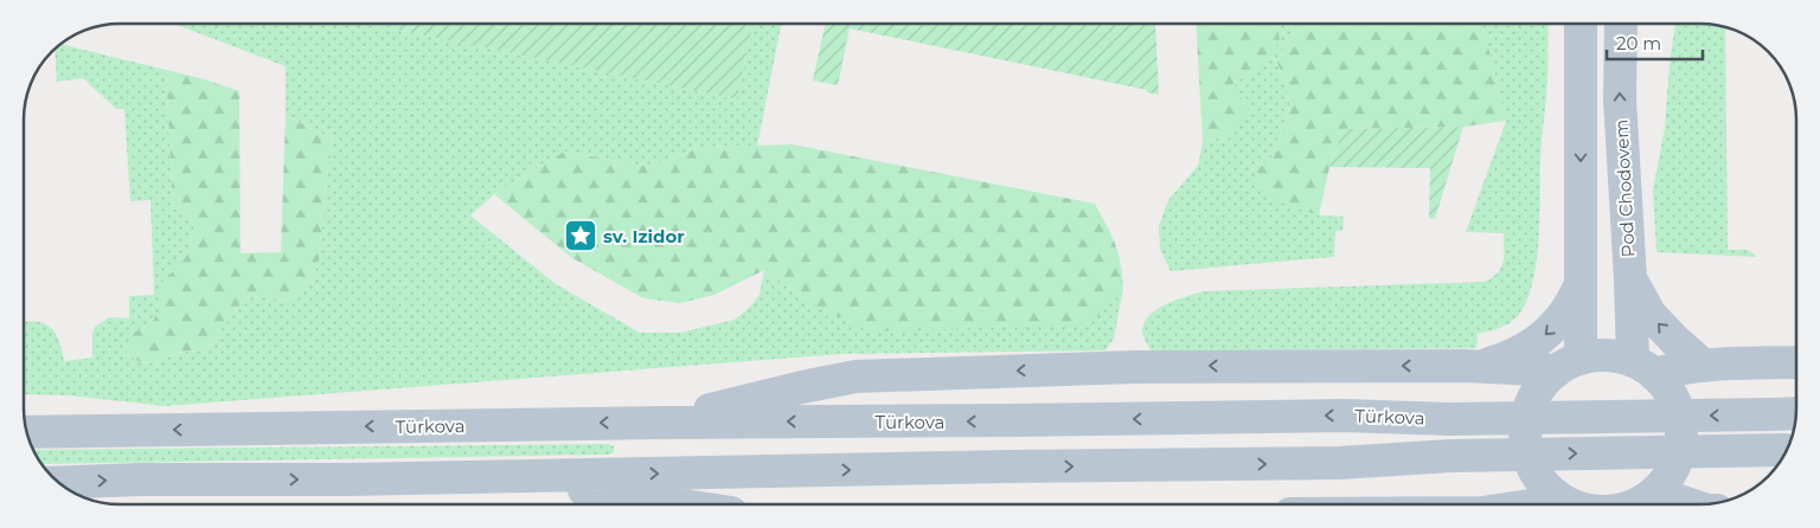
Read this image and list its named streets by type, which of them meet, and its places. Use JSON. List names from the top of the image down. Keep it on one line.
{"streets":{"main road":["Pod Chodovem","Türkova"]},"places":{"place":["sv. Izidor"]},"scale_bar":"20 m"}
